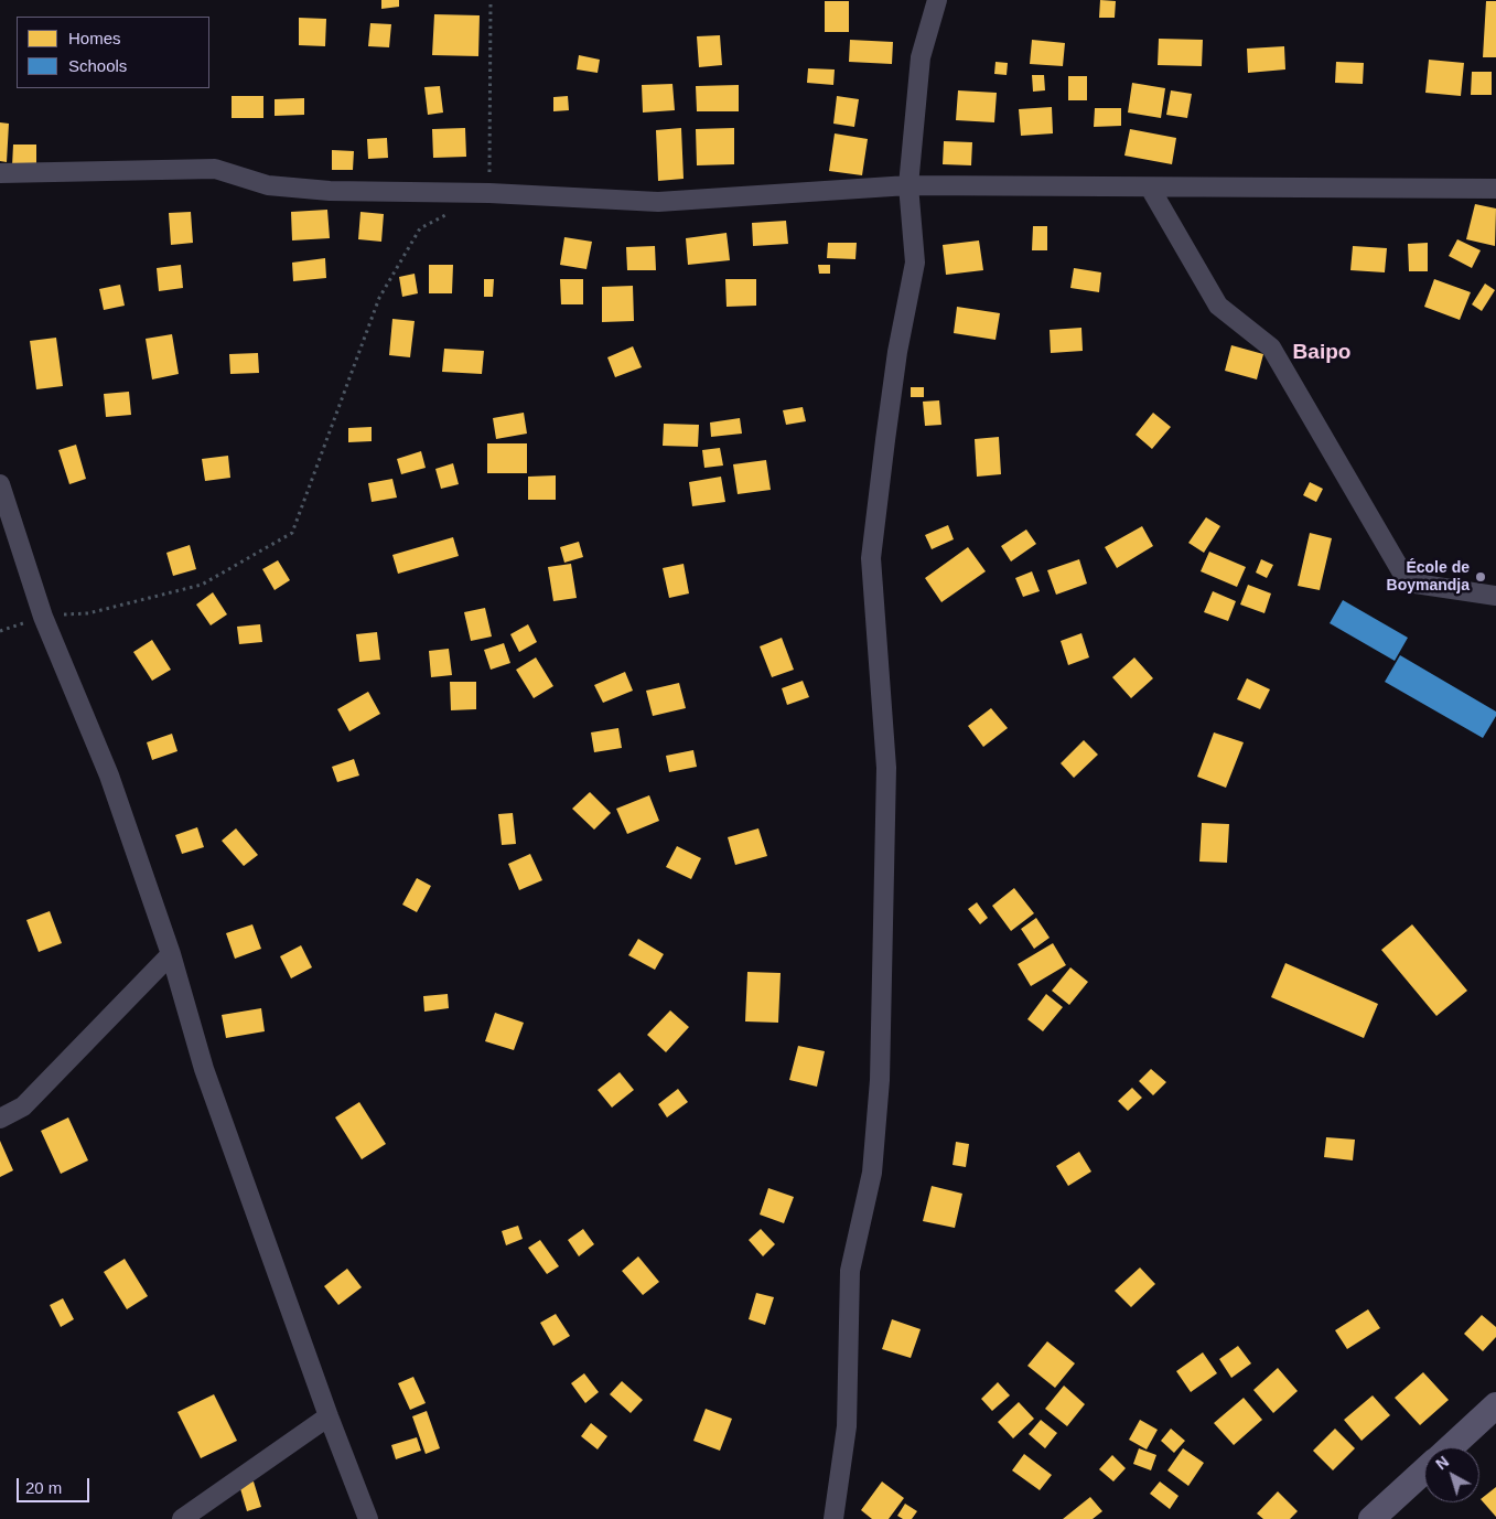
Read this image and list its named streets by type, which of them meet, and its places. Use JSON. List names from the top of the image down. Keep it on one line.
{"districts":["Baipo"],"places":["École de Boymandja"],"legend":["Homes","Schools"],"scale_bar":"20 m","north":"top left"}
